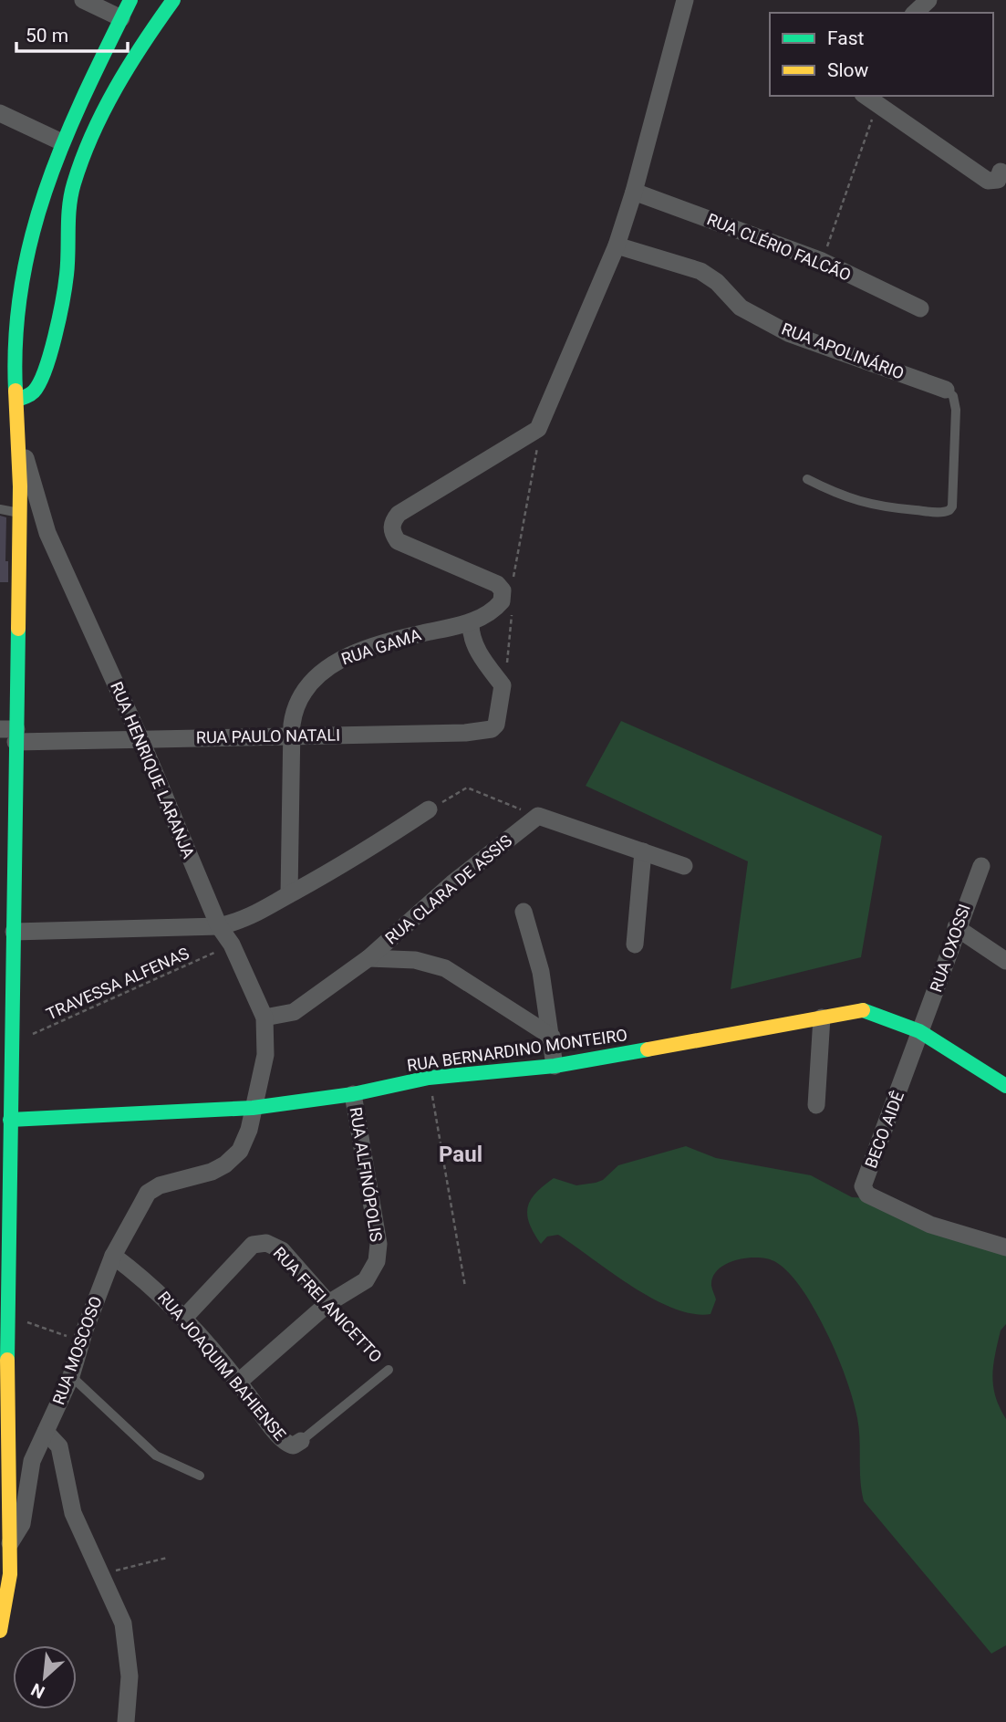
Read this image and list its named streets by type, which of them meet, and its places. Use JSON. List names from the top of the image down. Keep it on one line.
{"streets":{"street":["RUA CLÉRIO FALCÃO","RUA APOLINÁRIO","RUA GAMA","RUA PAULO NATALI","RUA HENRIQUE LARANJA","RUA CLARA DE ASSIS","RUA OXOSSI","RUA BERNARDINO MONTEIRO","BECO AIDÊ","RUA ALFINÓPOLIS","RUA FREI ANICETTO","RUA MOSCOSO","RUA JOAQUIM BAHIENSE"],"path":["TRAVESSA ALFENAS"]},"crossings":[["RUA GAMA","RUA PAULO NATALI"],["RUA PAULO NATALI","RUA HENRIQUE LARANJA"],["RUA HENRIQUE LARANJA","RUA CLARA DE ASSIS"],["RUA HENRIQUE LARANJA","TRAVESSA ALFENAS"],["RUA HENRIQUE LARANJA","RUA BERNARDINO MONTEIRO"],["RUA HENRIQUE LARANJA","RUA MOSCOSO"],["RUA OXOSSI","RUA BERNARDINO MONTEIRO"],["RUA OXOSSI","BECO AIDÊ"],["RUA BERNARDINO MONTEIRO","BECO AIDÊ"],["RUA BERNARDINO MONTEIRO","RUA ALFINÓPOLIS"],["RUA BERNARDINO MONTEIRO","RUA MOSCOSO"],["RUA ALFINÓPOLIS","RUA FREI ANICETTO"],["RUA ALFINÓPOLIS","RUA JOAQUIM BAHIENSE"],["RUA FREI ANICETTO","RUA JOAQUIM BAHIENSE"],["RUA MOSCOSO","RUA JOAQUIM BAHIENSE"]],"districts":["Paul"],"legend":["Fast","Slow"],"scale_bar":"50 m","north":"bottom left"}
